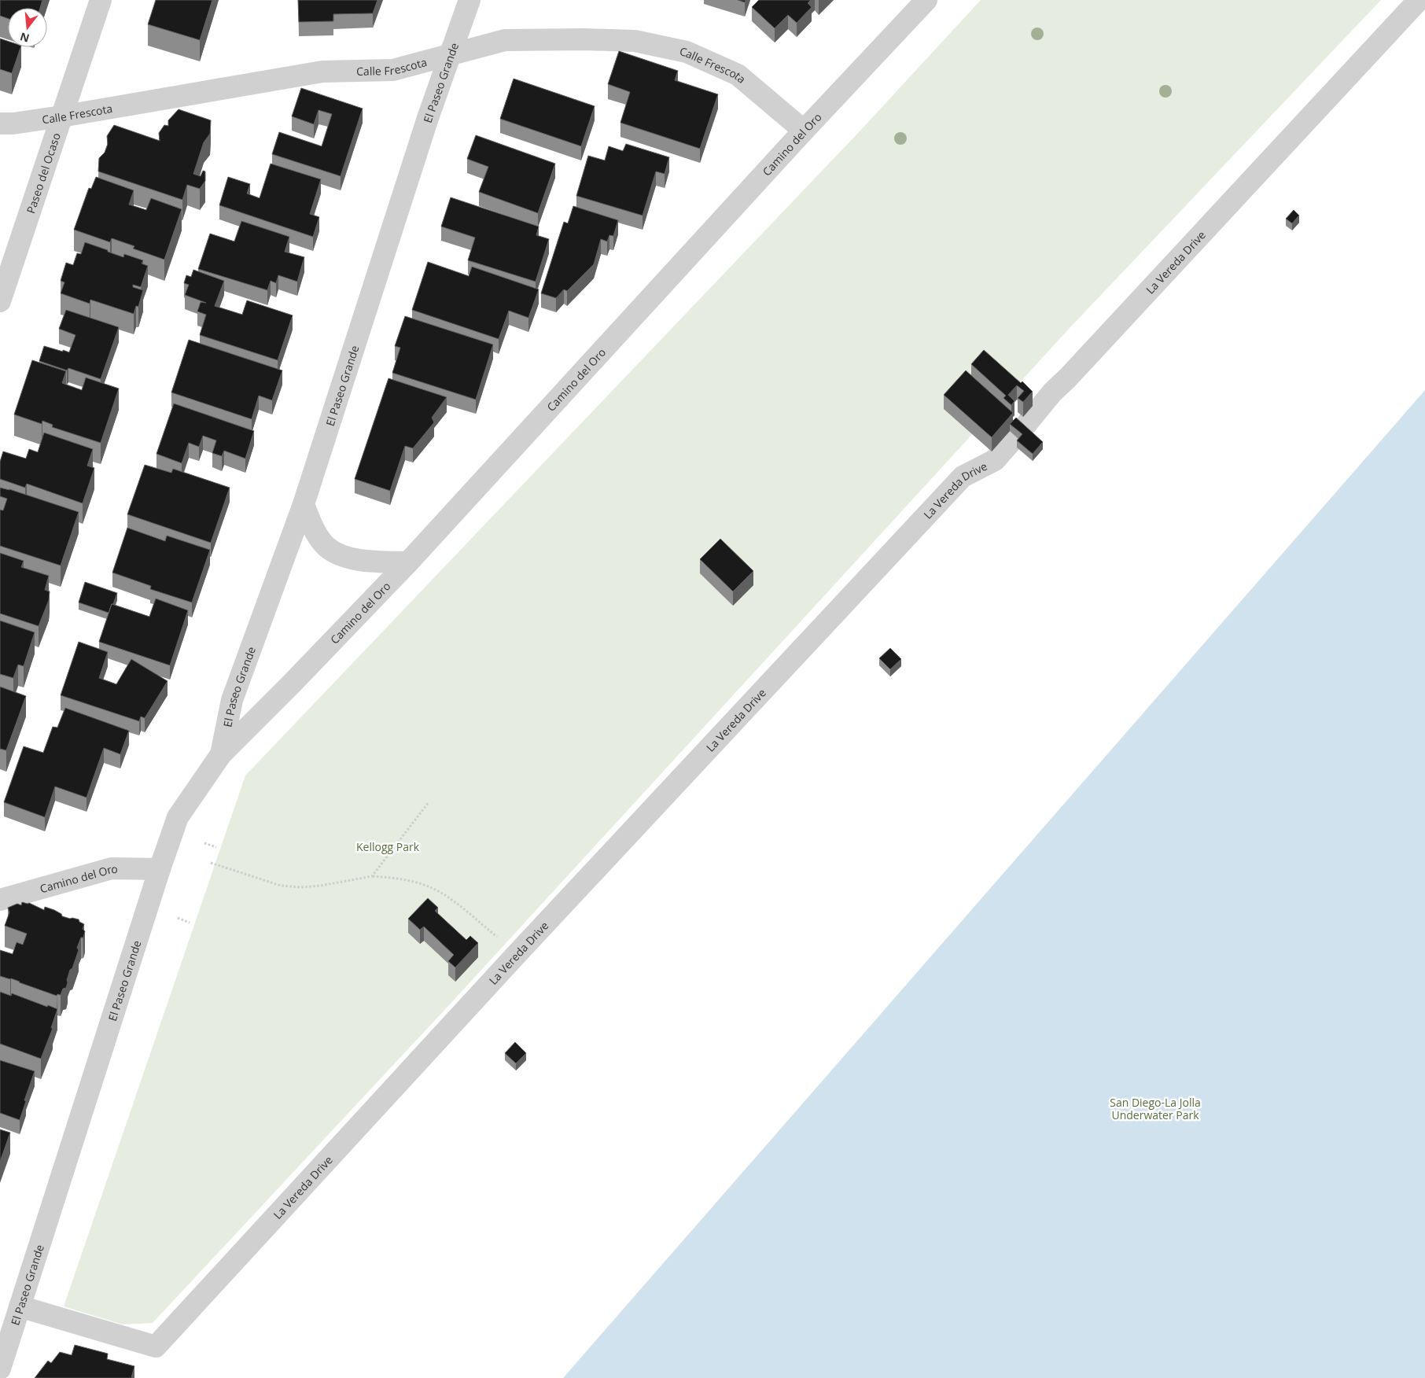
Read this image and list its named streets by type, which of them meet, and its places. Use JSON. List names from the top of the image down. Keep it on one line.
{"streets":{"street":["Calle Frescota","El Paseo Grande","Camino del Oro","Paseo del Ocaso","La Vereda Drive"]},"crossings":[["Calle Frescota","El Paseo Grande"],["Calle Frescota","Camino del Oro"],["Calle Frescota","Paseo del Ocaso"],["El Paseo Grande","Camino del Oro"],["El Paseo Grande","La Vereda Drive"]],"parks":["Kellogg Park","San Diego-La Jolla Underwater Park"],"north":"bottom"}
